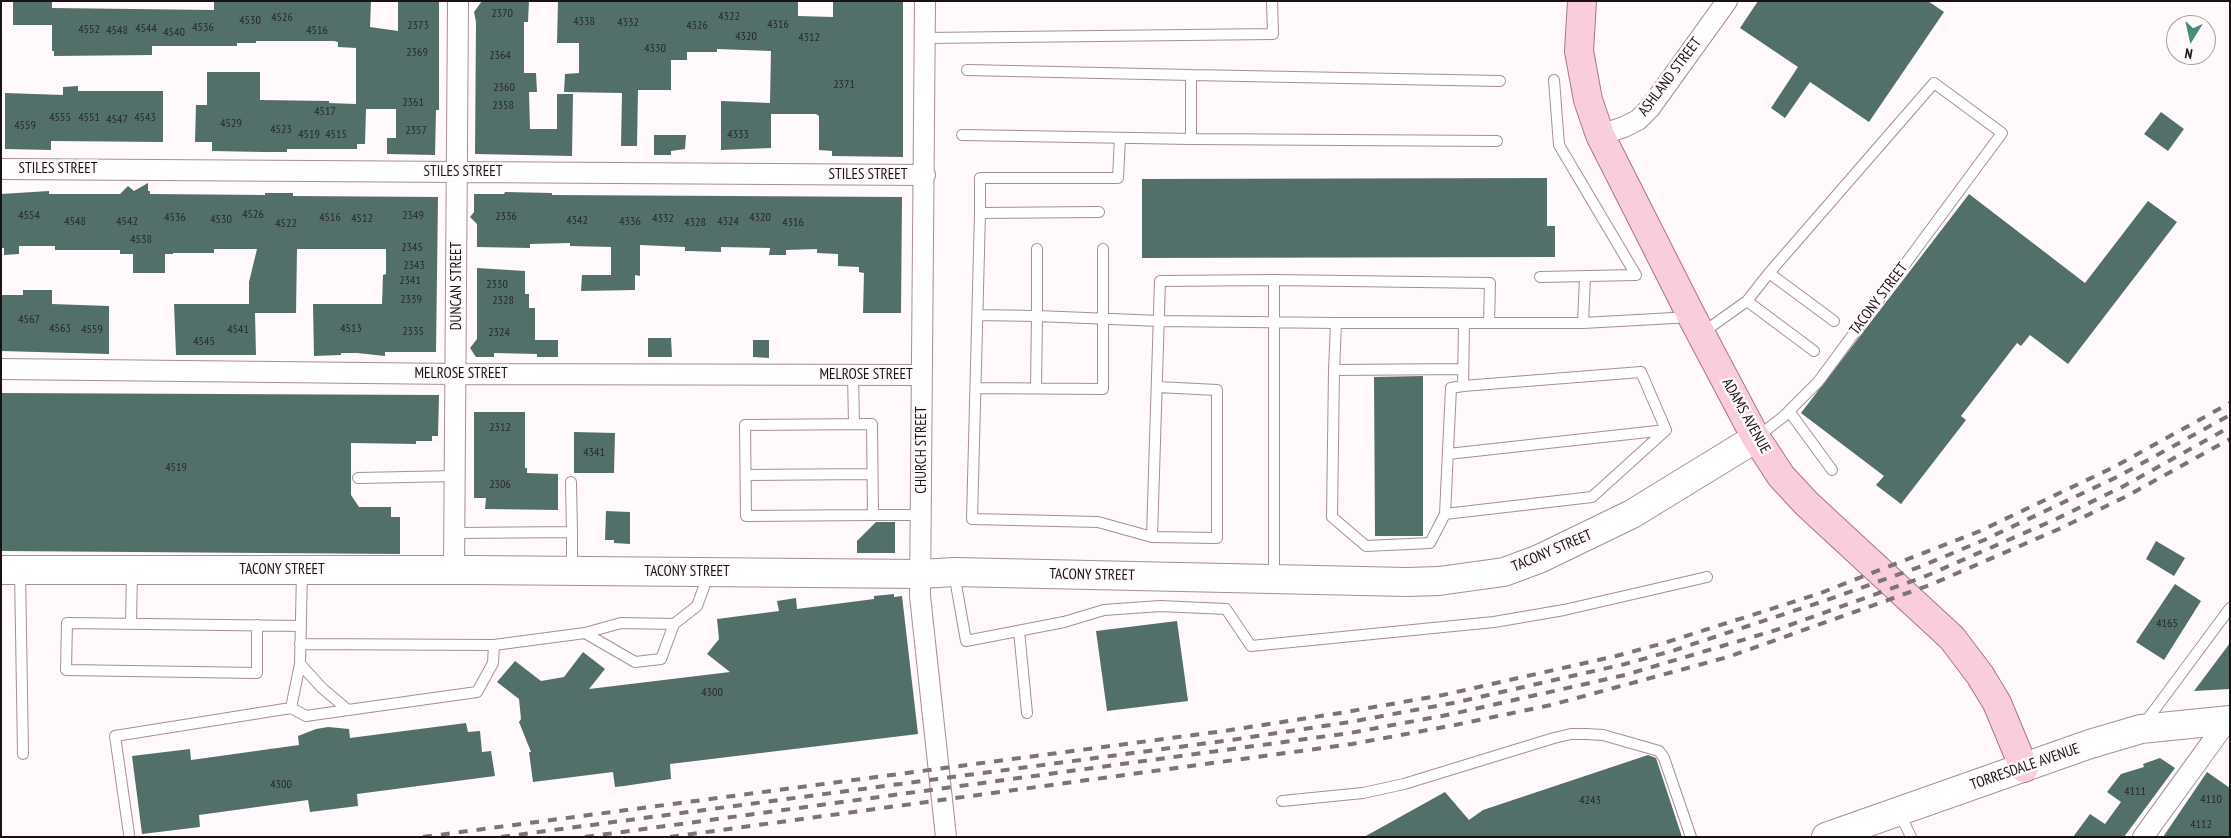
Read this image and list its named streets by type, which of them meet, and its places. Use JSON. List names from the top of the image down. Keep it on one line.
{"streets":{"main road":["TACONY STREET","ADAMS AVENUE","TORRESDALE AVENUE"],"street":["ASHLAND STREET","STILES STREET","DUNCAN STREET","MELROSE STREET","CHURCH STREET"]},"crossings":[["ASHLAND STREET","ADAMS AVENUE"],["STILES STREET","DUNCAN STREET"],["STILES STREET","CHURCH STREET"],["DUNCAN STREET","TACONY STREET"],["DUNCAN STREET","MELROSE STREET"],["TACONY STREET","ADAMS AVENUE"],["TACONY STREET","CHURCH STREET"],["MELROSE STREET","CHURCH STREET"],["ADAMS AVENUE","TORRESDALE AVENUE"]],"house_numbers":["2370","4322","4526","4530","4338","4332","4316","2373","4326","4536","4544","4552","4548","4516","4540","4320","4312","4330","2369","2364","2371","2360","2361","2358","4517","4555","4551","4543","4547","4529","4559","4523","2357","4519","4515","4333","4526","4554","2349","2336","4536","4516","4320","4512","4332","4530","4342","4548","4542","4336","4324","4328","4316","4522","4538","2345","2343","2341","2330","2339","2328","4567","4563","4513","4559","4541","2335","2324","4545","2312","4341","4519","2306","4165","4300","4300","4111","4110","4243","4112"],"north":"bottom"}
